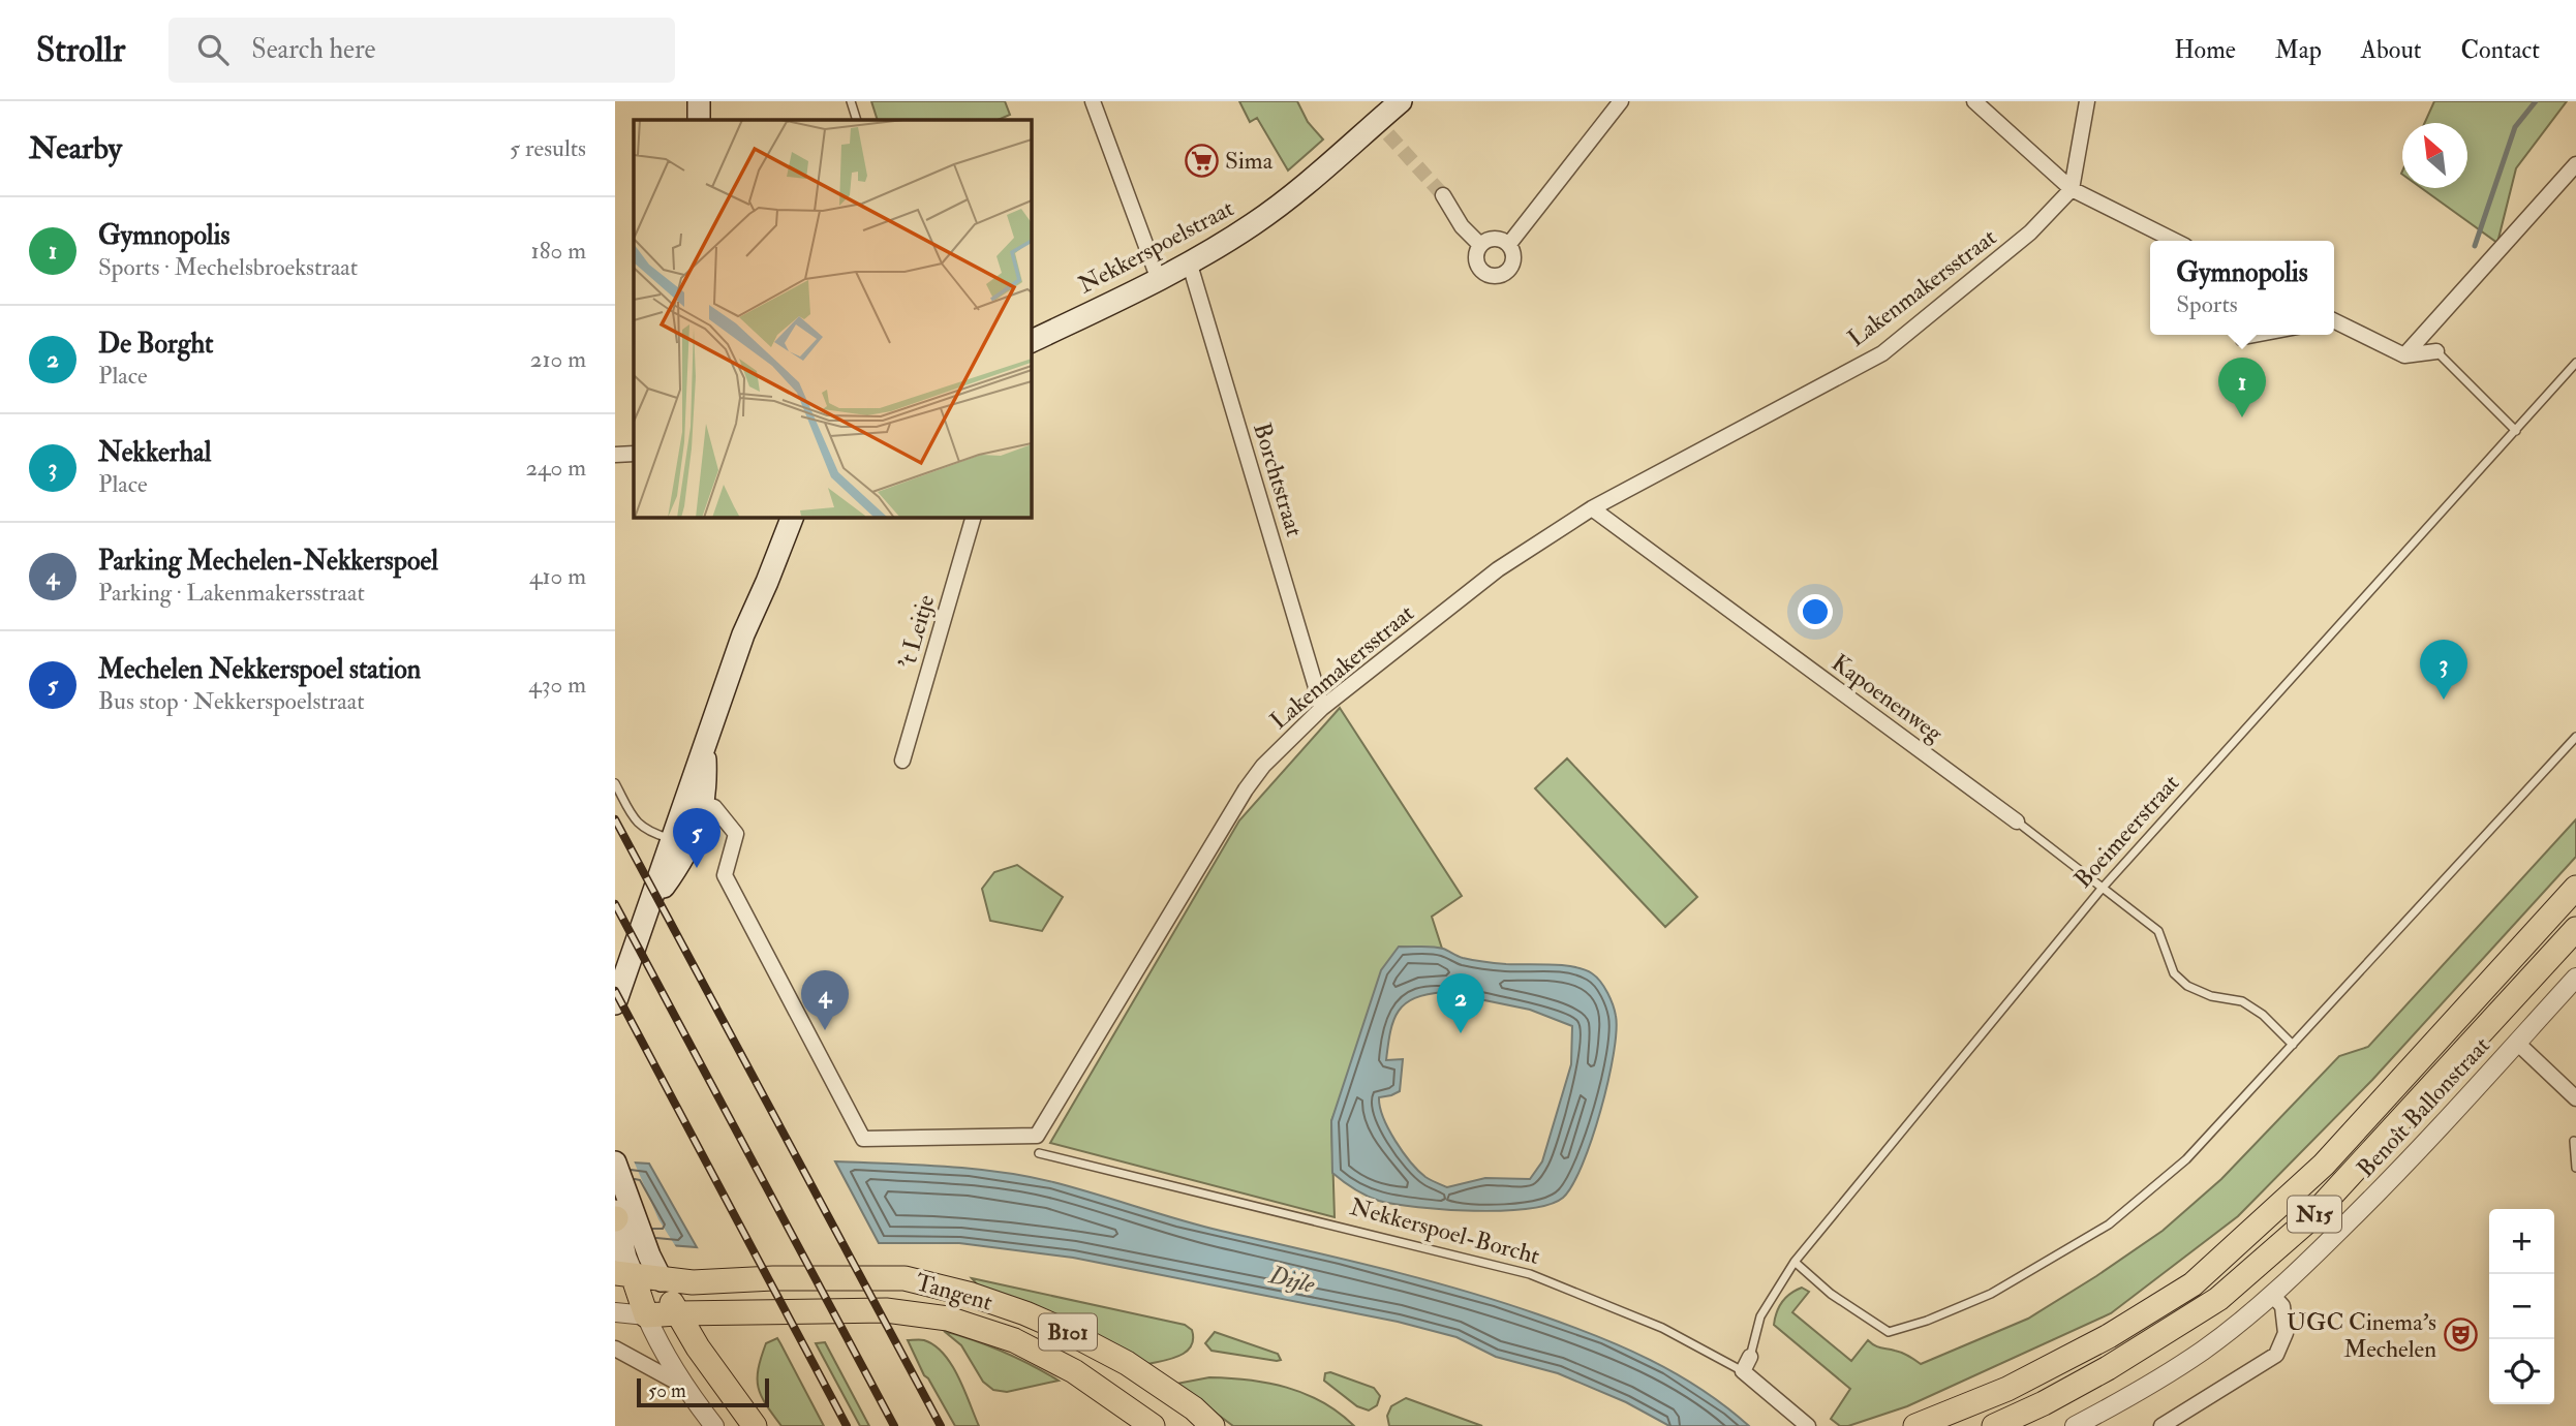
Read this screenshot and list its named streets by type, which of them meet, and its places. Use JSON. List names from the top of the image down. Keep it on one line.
{"streets":{"main road":["Nekkerspoelstraat","N15","Tangent","B101"],"street":["Lakenmakersstraat","Borchtstraat","'t Leitje","Kapoenenweg","Benoît Ballonstraat","Nekkerspoel-Borcht"],"lane":["Boeimeerstraat"]},"crossings":[["Nekkerspoelstraat","Borchtstraat"],["Lakenmakersstraat","Borchtstraat"],["Lakenmakersstraat","Kapoenenweg"]],"water":["Dijle"],"places":{"supermarket":["Sima"],"theatre":["UGC Cinema's Mechelen"]},"scale_bar":"50 m","north":"top left","page":{"header":"Strollr","search":"Search here","nav":["Home","Map","About","Contact"],"heading":["Nearby","5 results"],"list":[{"mark":"1","name":"Gymnopolis","note":"Sports · Mechelsbroekstraat","value":"180 m"},{"mark":"2","name":"De Borght","note":"Place","value":"210 m"},{"mark":"3","name":"Nekkerhal","note":"Place","value":"240 m"},{"mark":"4","name":"Parking Mechelen-Nekkerspoel","note":"Parking · Lakenmakersstraat","value":"410 m"},{"mark":"5","name":"Mechelen Nekkerspoel station","note":"Bus stop · Nekkerspoelstraat","value":"430 m"}],"popup":["Gymnopolis","Sports"],"pins":["1","3","5","4","2"],"map_buttons":["+","−"],"scale":"50 m"}}
